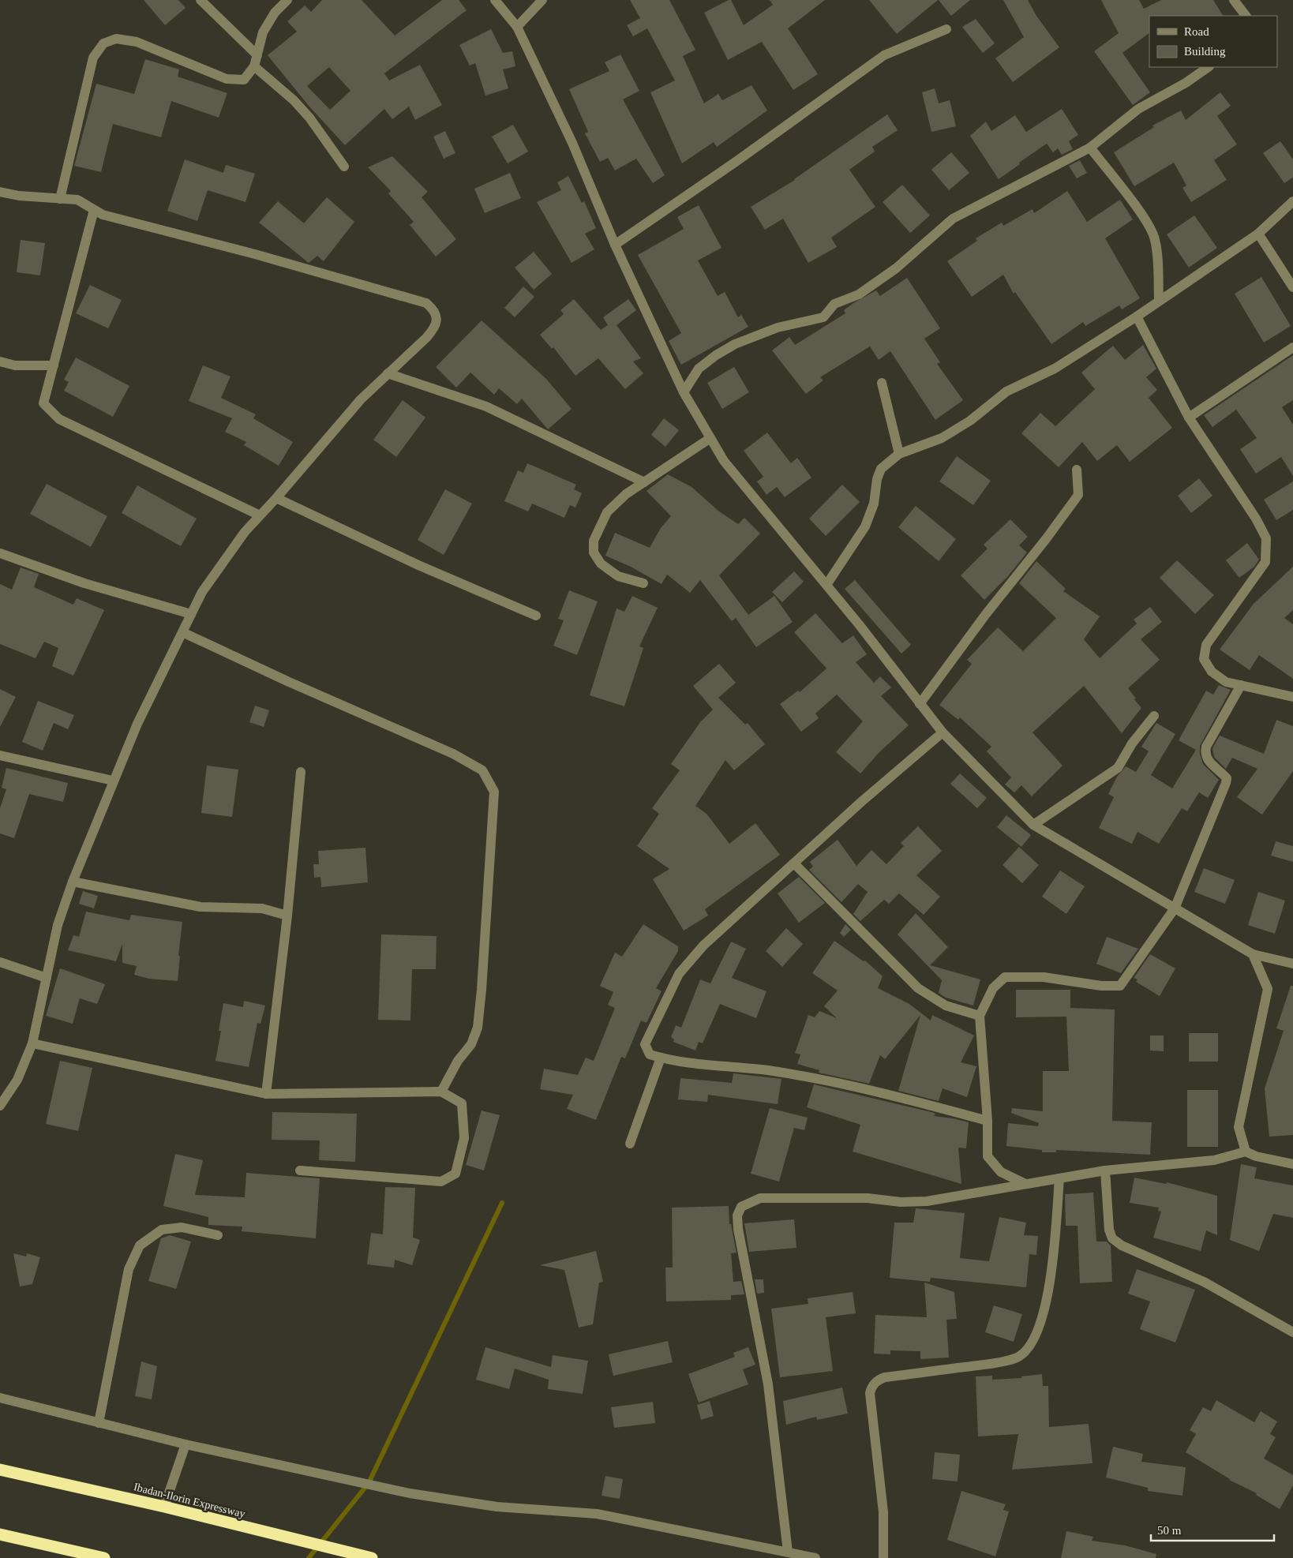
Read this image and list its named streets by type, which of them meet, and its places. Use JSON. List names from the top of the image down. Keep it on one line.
{"streets":{"highway":["Ibadan-Ilorin Expressway"]},"legend":["Road","Building"],"scale_bar":"50 m"}
